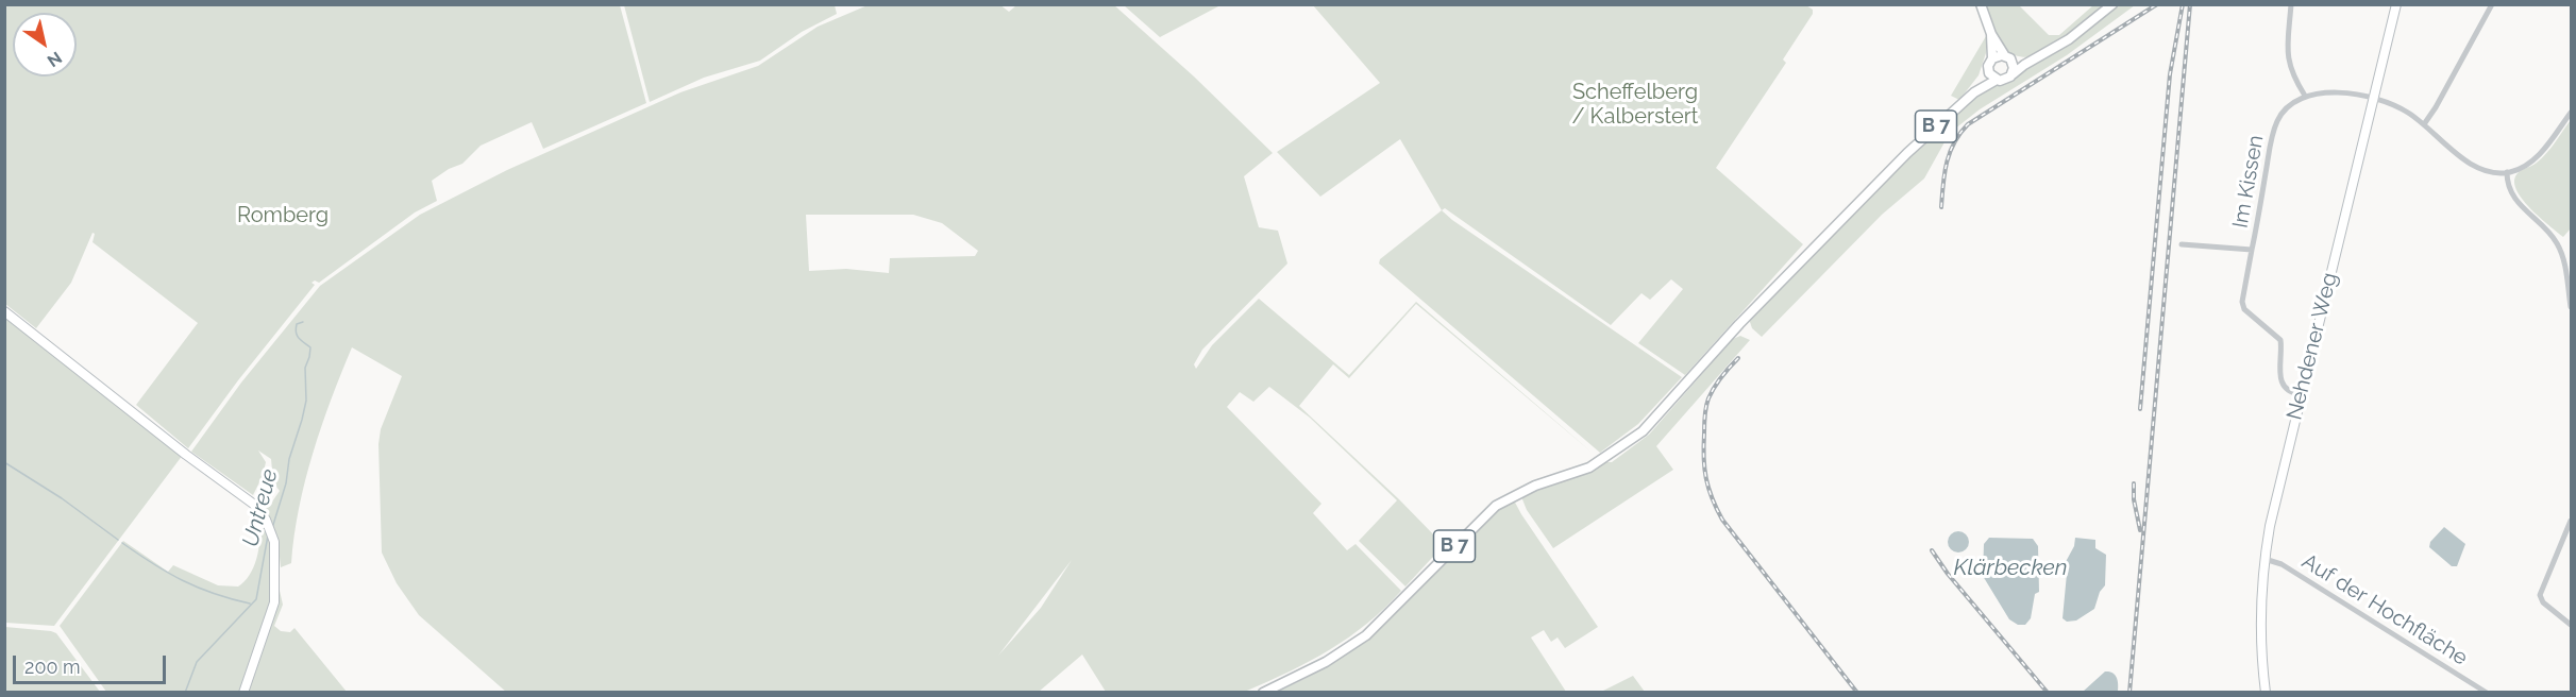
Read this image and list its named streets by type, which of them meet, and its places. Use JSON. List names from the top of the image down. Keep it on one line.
{"streets":{"main road":["B 7"],"street":["Im Kissen","Nehdener Weg","Auf der Hochfläche"]},"crossings":[["Im Kissen","Nehdener Weg"],["Nehdener Weg","Auf der Hochfläche"]],"water":["Untreue","Klärbecken"],"parks":["Scheffelberg / Kalberstert","Romberg"],"scale_bar":"200 m","north":"bottom right"}
